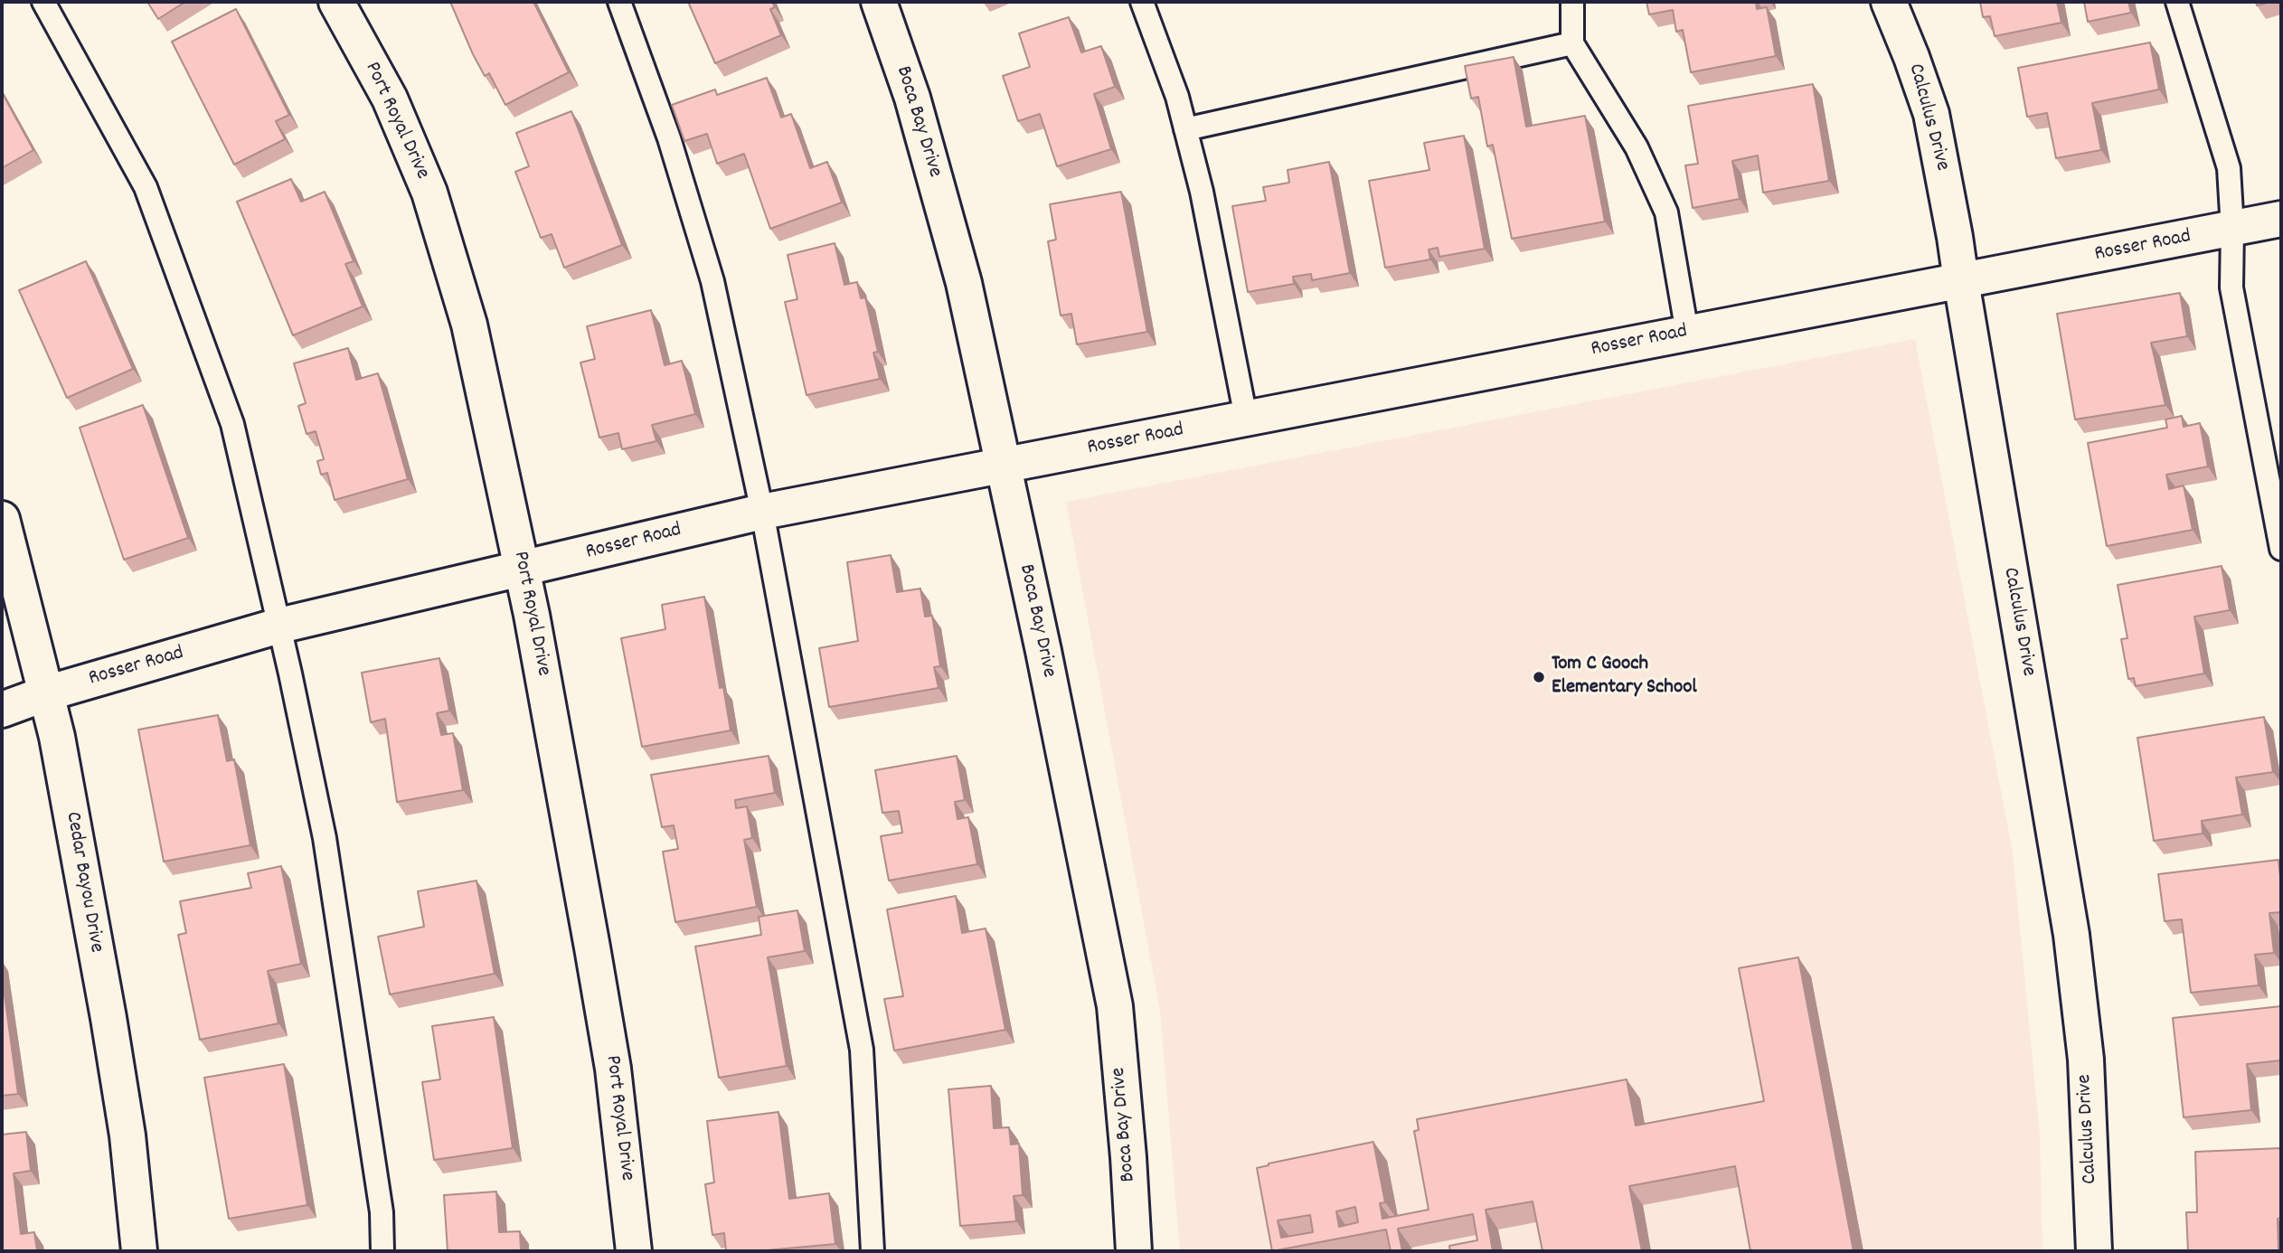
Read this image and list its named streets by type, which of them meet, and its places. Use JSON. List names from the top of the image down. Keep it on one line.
{"streets":{"street":["Calculus Drive","Port Royal Drive","Boca Bay Drive","Rosser Road","Cedar Bayou Drive"]},"crossings":[["Calculus Drive","Rosser Road"],["Port Royal Drive","Rosser Road"],["Boca Bay Drive","Rosser Road"],["Rosser Road","Cedar Bayou Drive"]],"places":["Tom C Gooch Elementary School"]}
